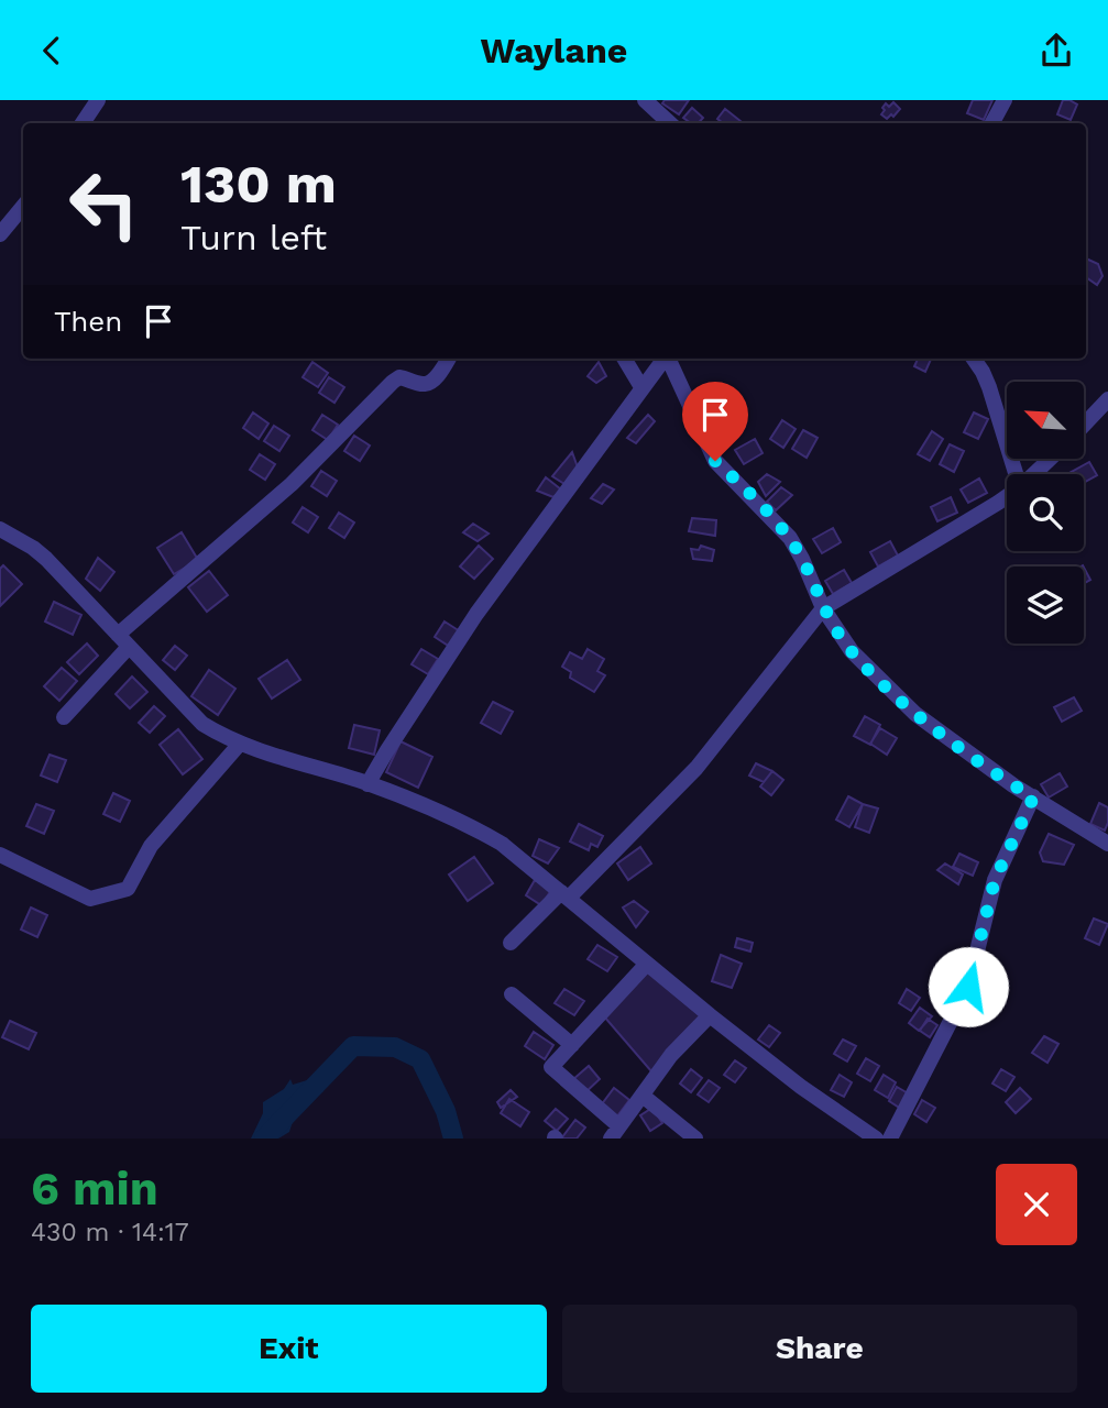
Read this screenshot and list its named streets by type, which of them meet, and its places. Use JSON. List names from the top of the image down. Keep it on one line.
{"north":"top left","page":{"header":"Waylane","turn":["130 m","Turn left"],"then":"Then","heading":["6 min","430 m · 14:17"],"buttons":["Exit","Share"]}}
